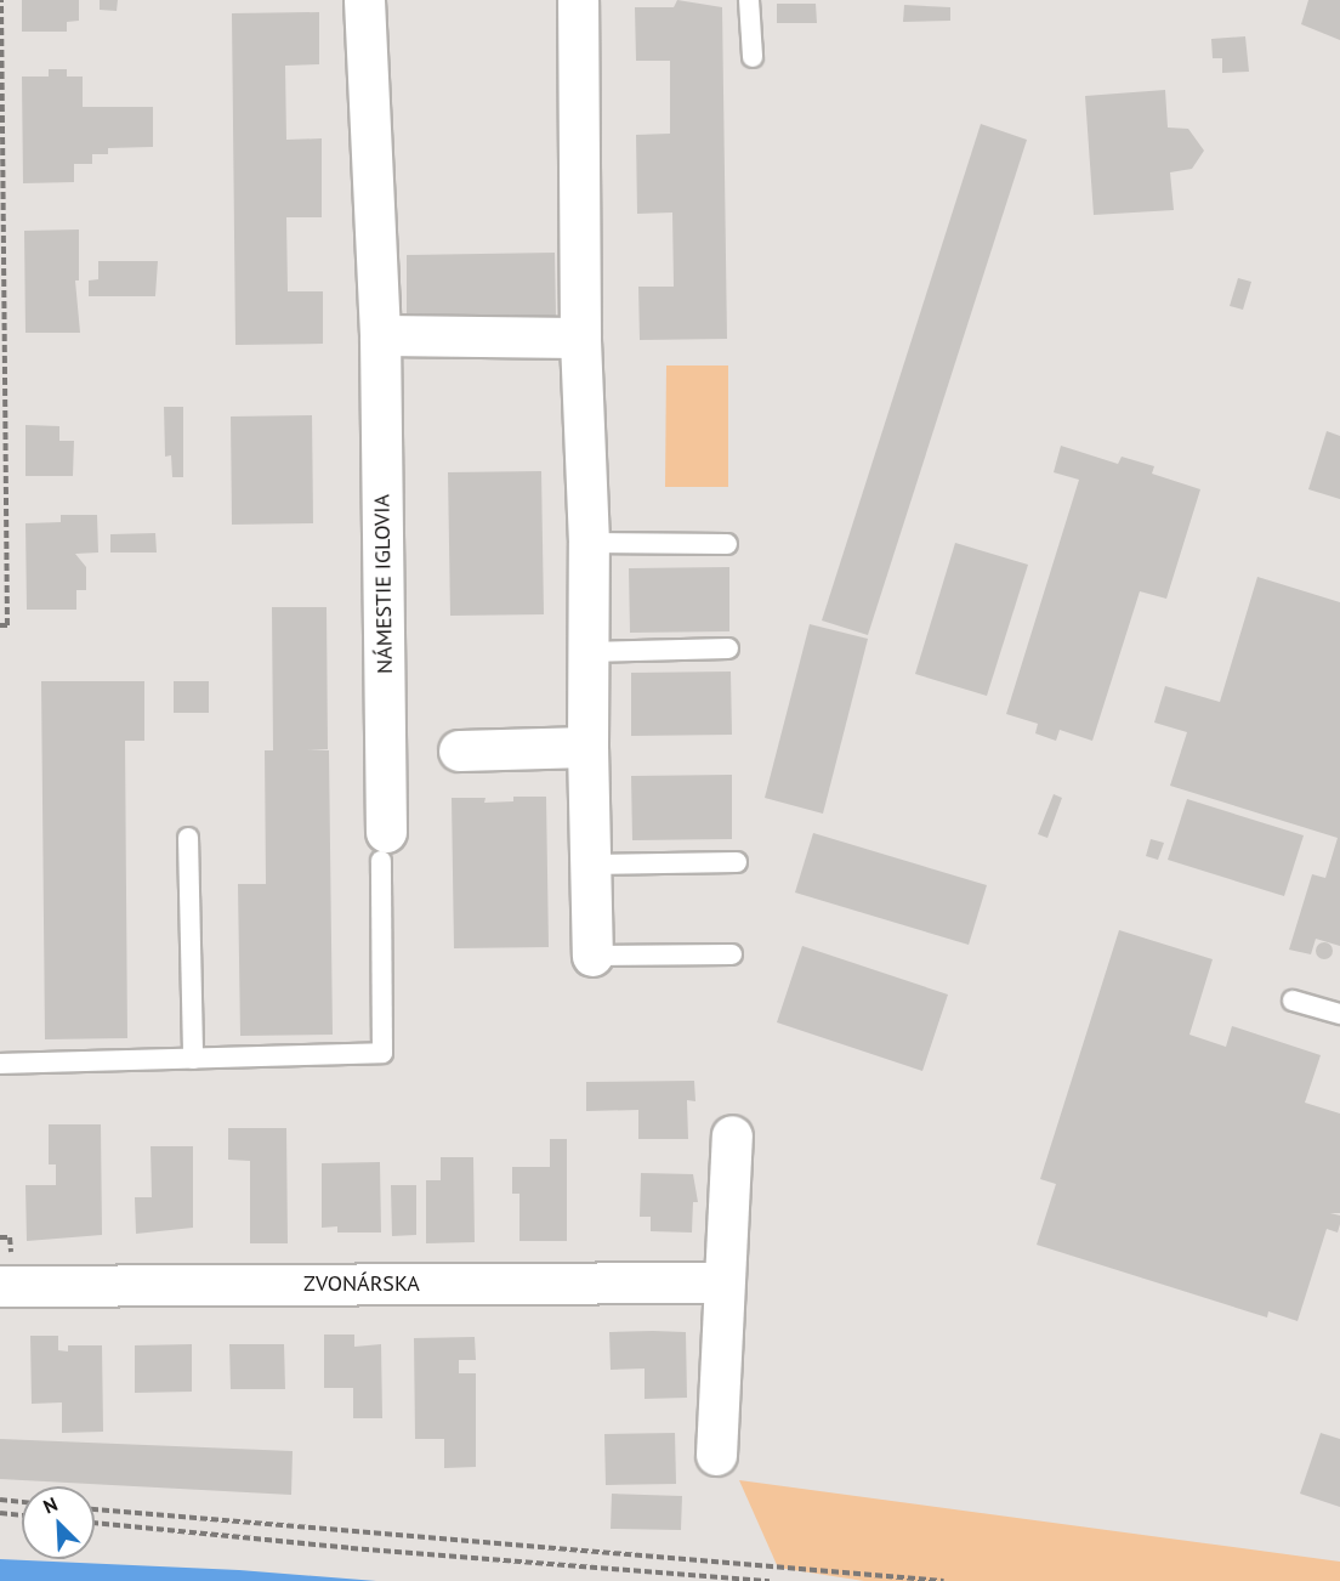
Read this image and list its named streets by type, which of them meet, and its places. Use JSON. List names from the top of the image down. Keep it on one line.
{"streets":{"street":["NÁMESTIE IGLOVIA","ZVONÁRSKA"]},"north":"top left"}
